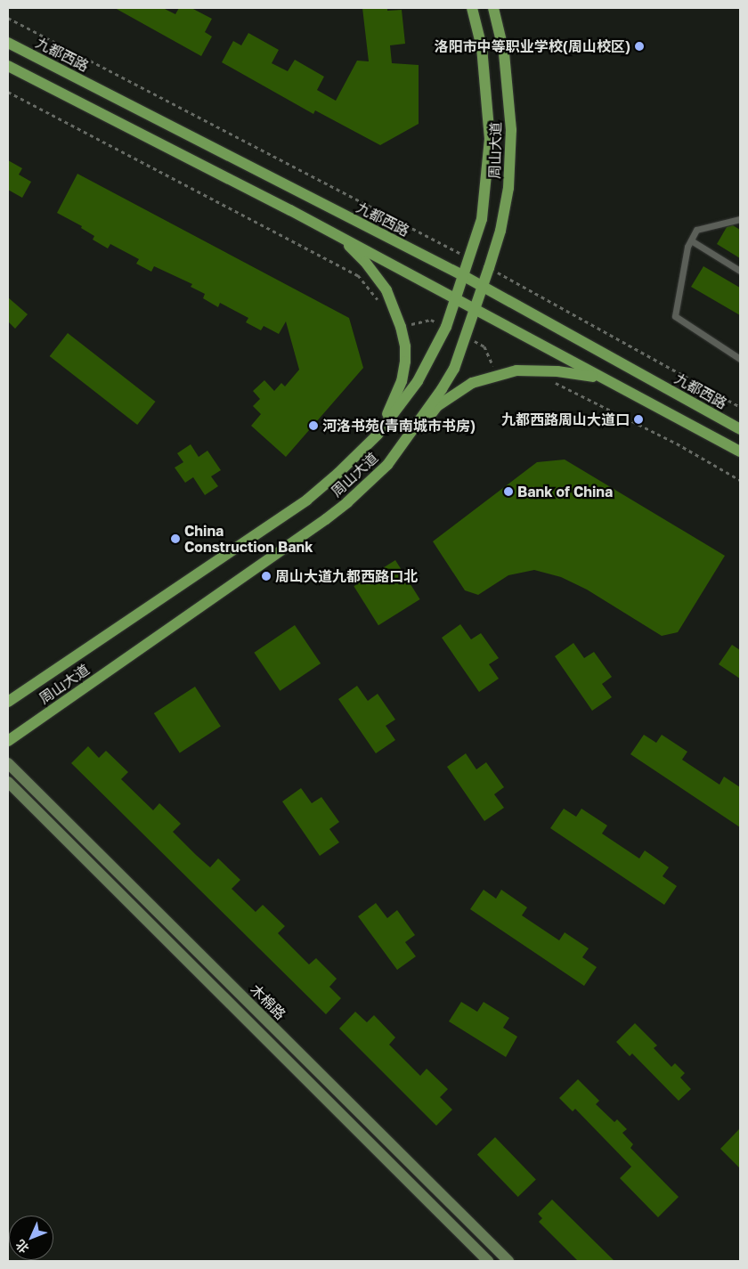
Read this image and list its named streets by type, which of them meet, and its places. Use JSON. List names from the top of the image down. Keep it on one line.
{"streets":{"main road":["九都西路","周山大道","木棉路"]},"crossings":[["九都西路","周山大道"]],"places":["洛阳市中等职业学校(周山校区)","九都西路周山大道口","河洛书苑(青南城市书房)","Bank of China","China Construction Bank","周山大道九都西路口北"],"north":"bottom left"}
